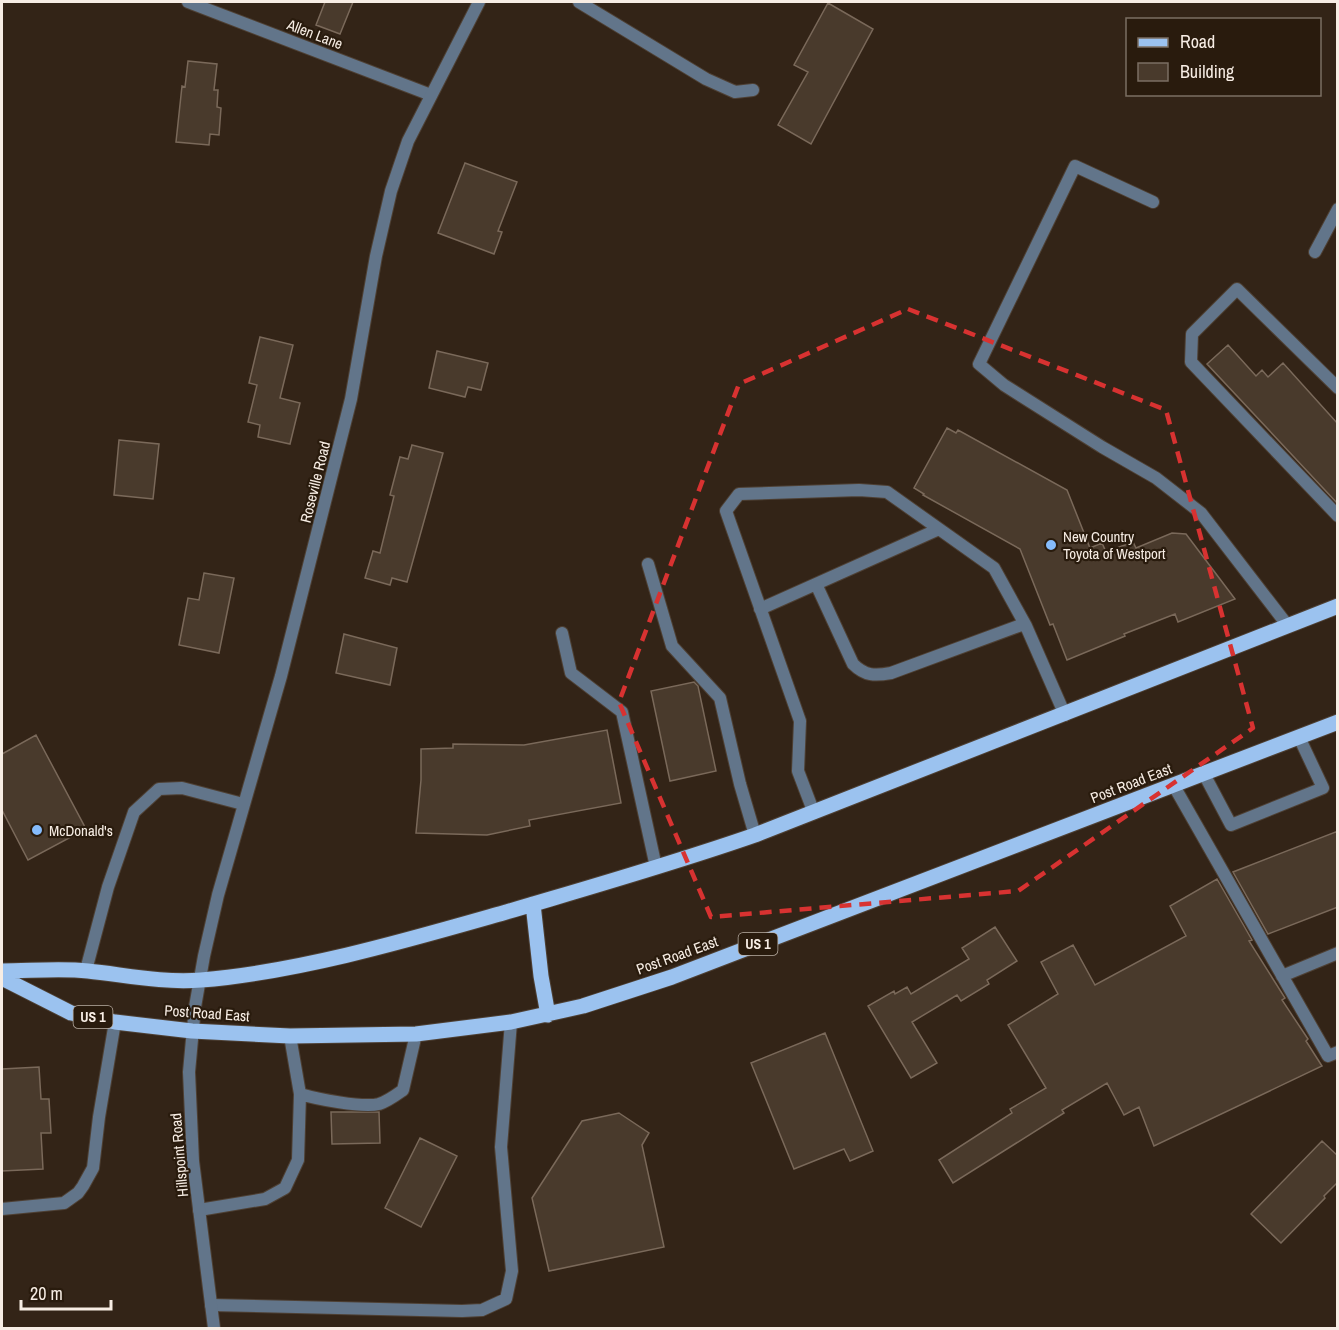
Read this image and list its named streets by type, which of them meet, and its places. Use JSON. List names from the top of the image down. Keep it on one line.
{"streets":{"main road":["Post Road East","US 1"],"street":["Allen Lane","Roseville Road","Hillspoint Road"]},"crossings":[["Allen Lane","Roseville Road"],["Roseville Road","Post Road East"],["Roseville Road","Hillspoint Road"],["Post Road East","Hillspoint Road"]],"places":["New Country Toyota of Westport","McDonald's"],"legend":["Road","Building"],"scale_bar":"20 m"}
